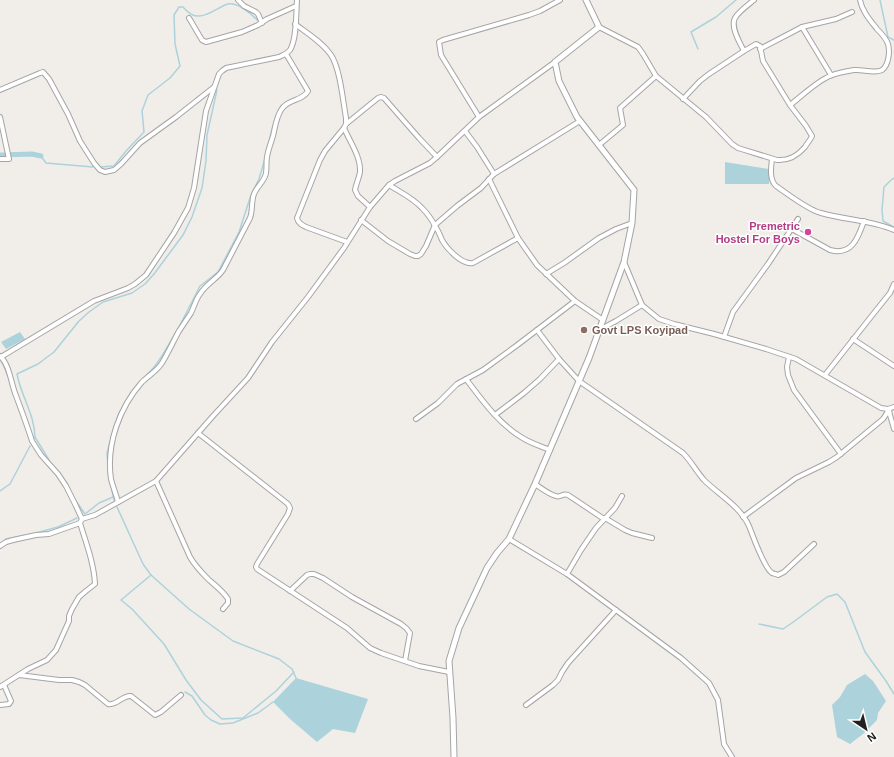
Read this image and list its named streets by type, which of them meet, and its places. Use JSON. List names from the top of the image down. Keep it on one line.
{"places":["Premetric Hostel For Boys","Govt LPS Koyipad"],"north":"bottom right"}
